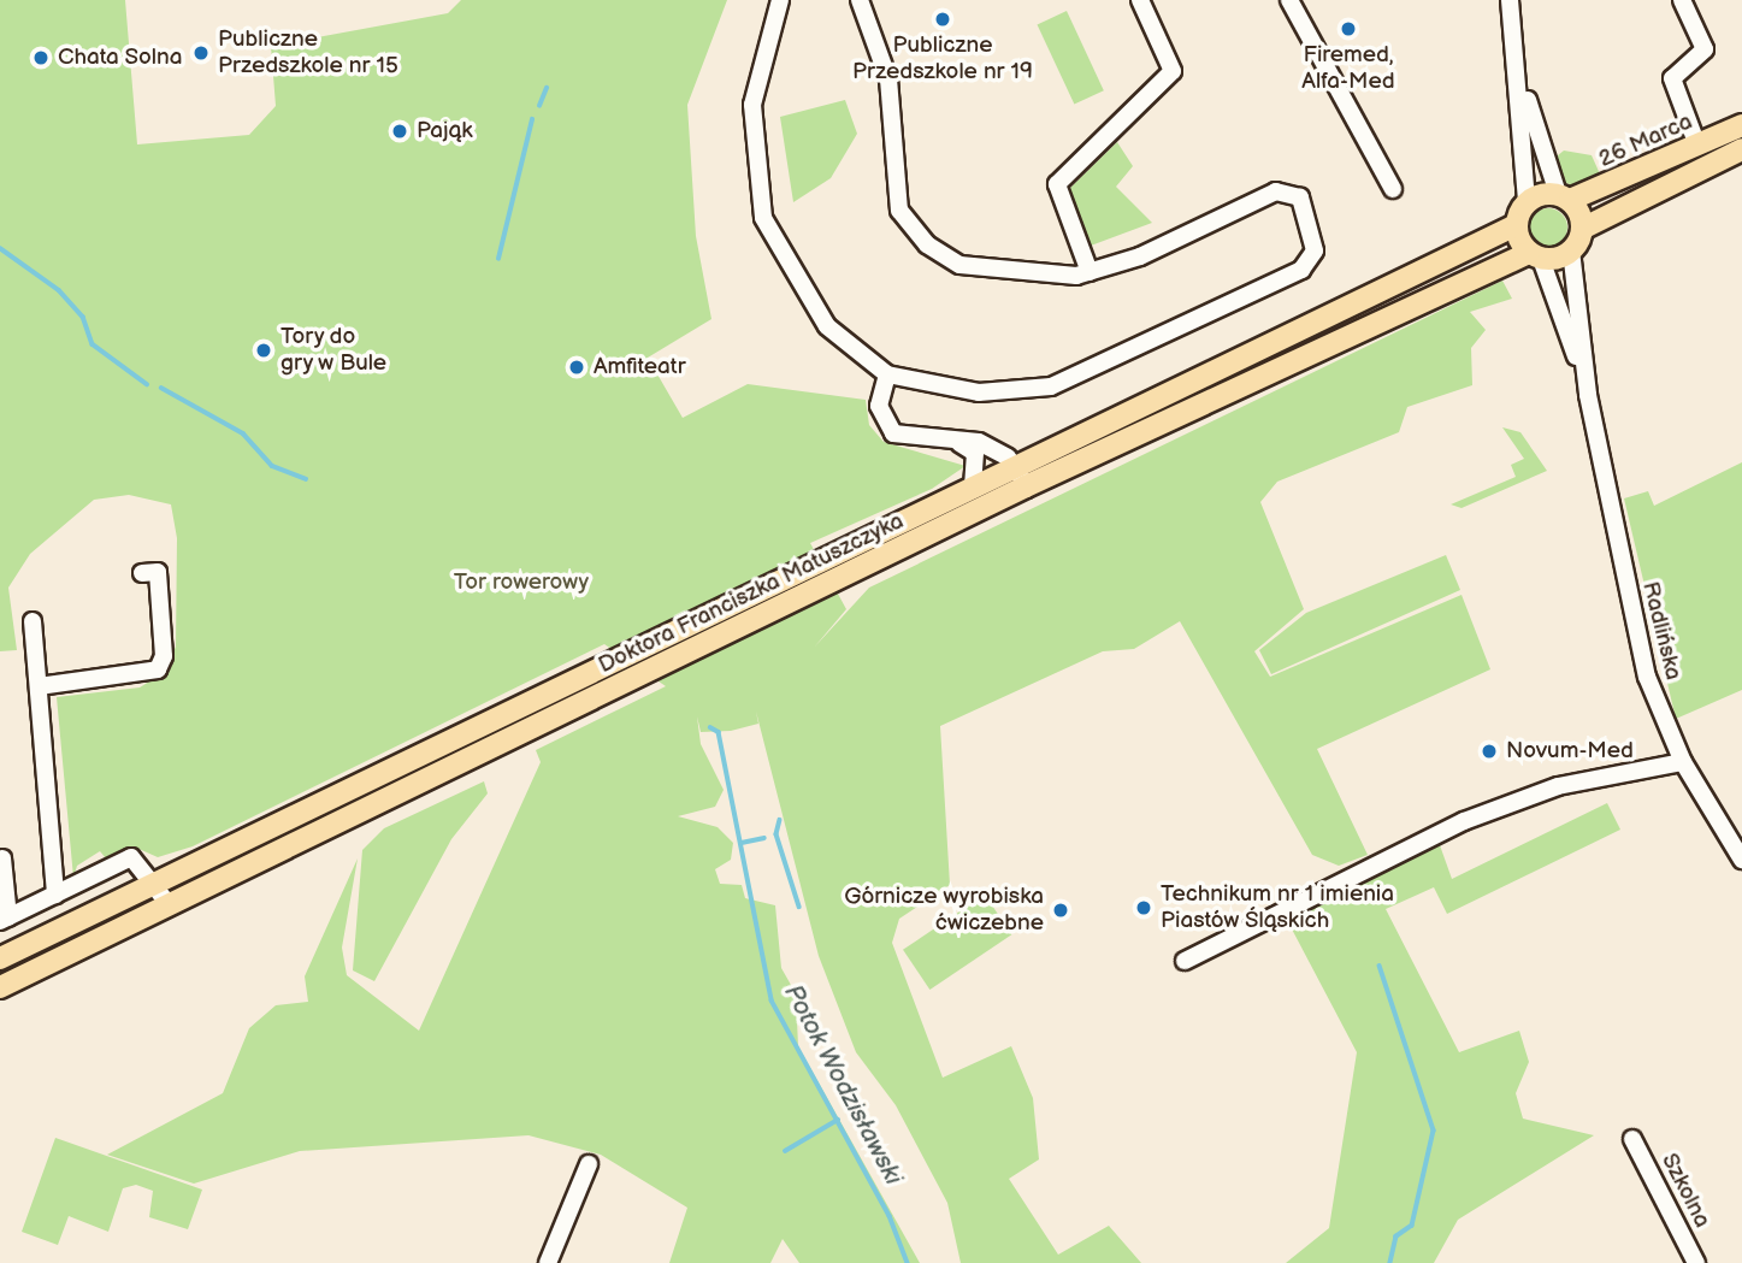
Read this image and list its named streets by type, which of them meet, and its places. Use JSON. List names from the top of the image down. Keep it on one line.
{"streets":{"main road":["26 Marca","Doktora Franciszka Matuszczyka"],"street":["Radlińska","Szkolna"]},"crossings":[["26 Marca","Doktora Franciszka Matuszczyka"],["26 Marca","Radlińska"],["Doktora Franciszka Matuszczyka","Radlińska"]],"water":["Potok Wodzisławski"],"parks":["Tor rowerowy"],"places":["Publiczne Przedszkole nr 19","Firemed, Alfa-Med","Publiczne Przedszkole nr 15","Chata Solna","Pająk","Tory do gry w Bule","Amfiteatr","Novum-Med","Technikum nr 1 imienia Piastów Śląskich","Górnicze wyrobiska ćwiczebne"]}
